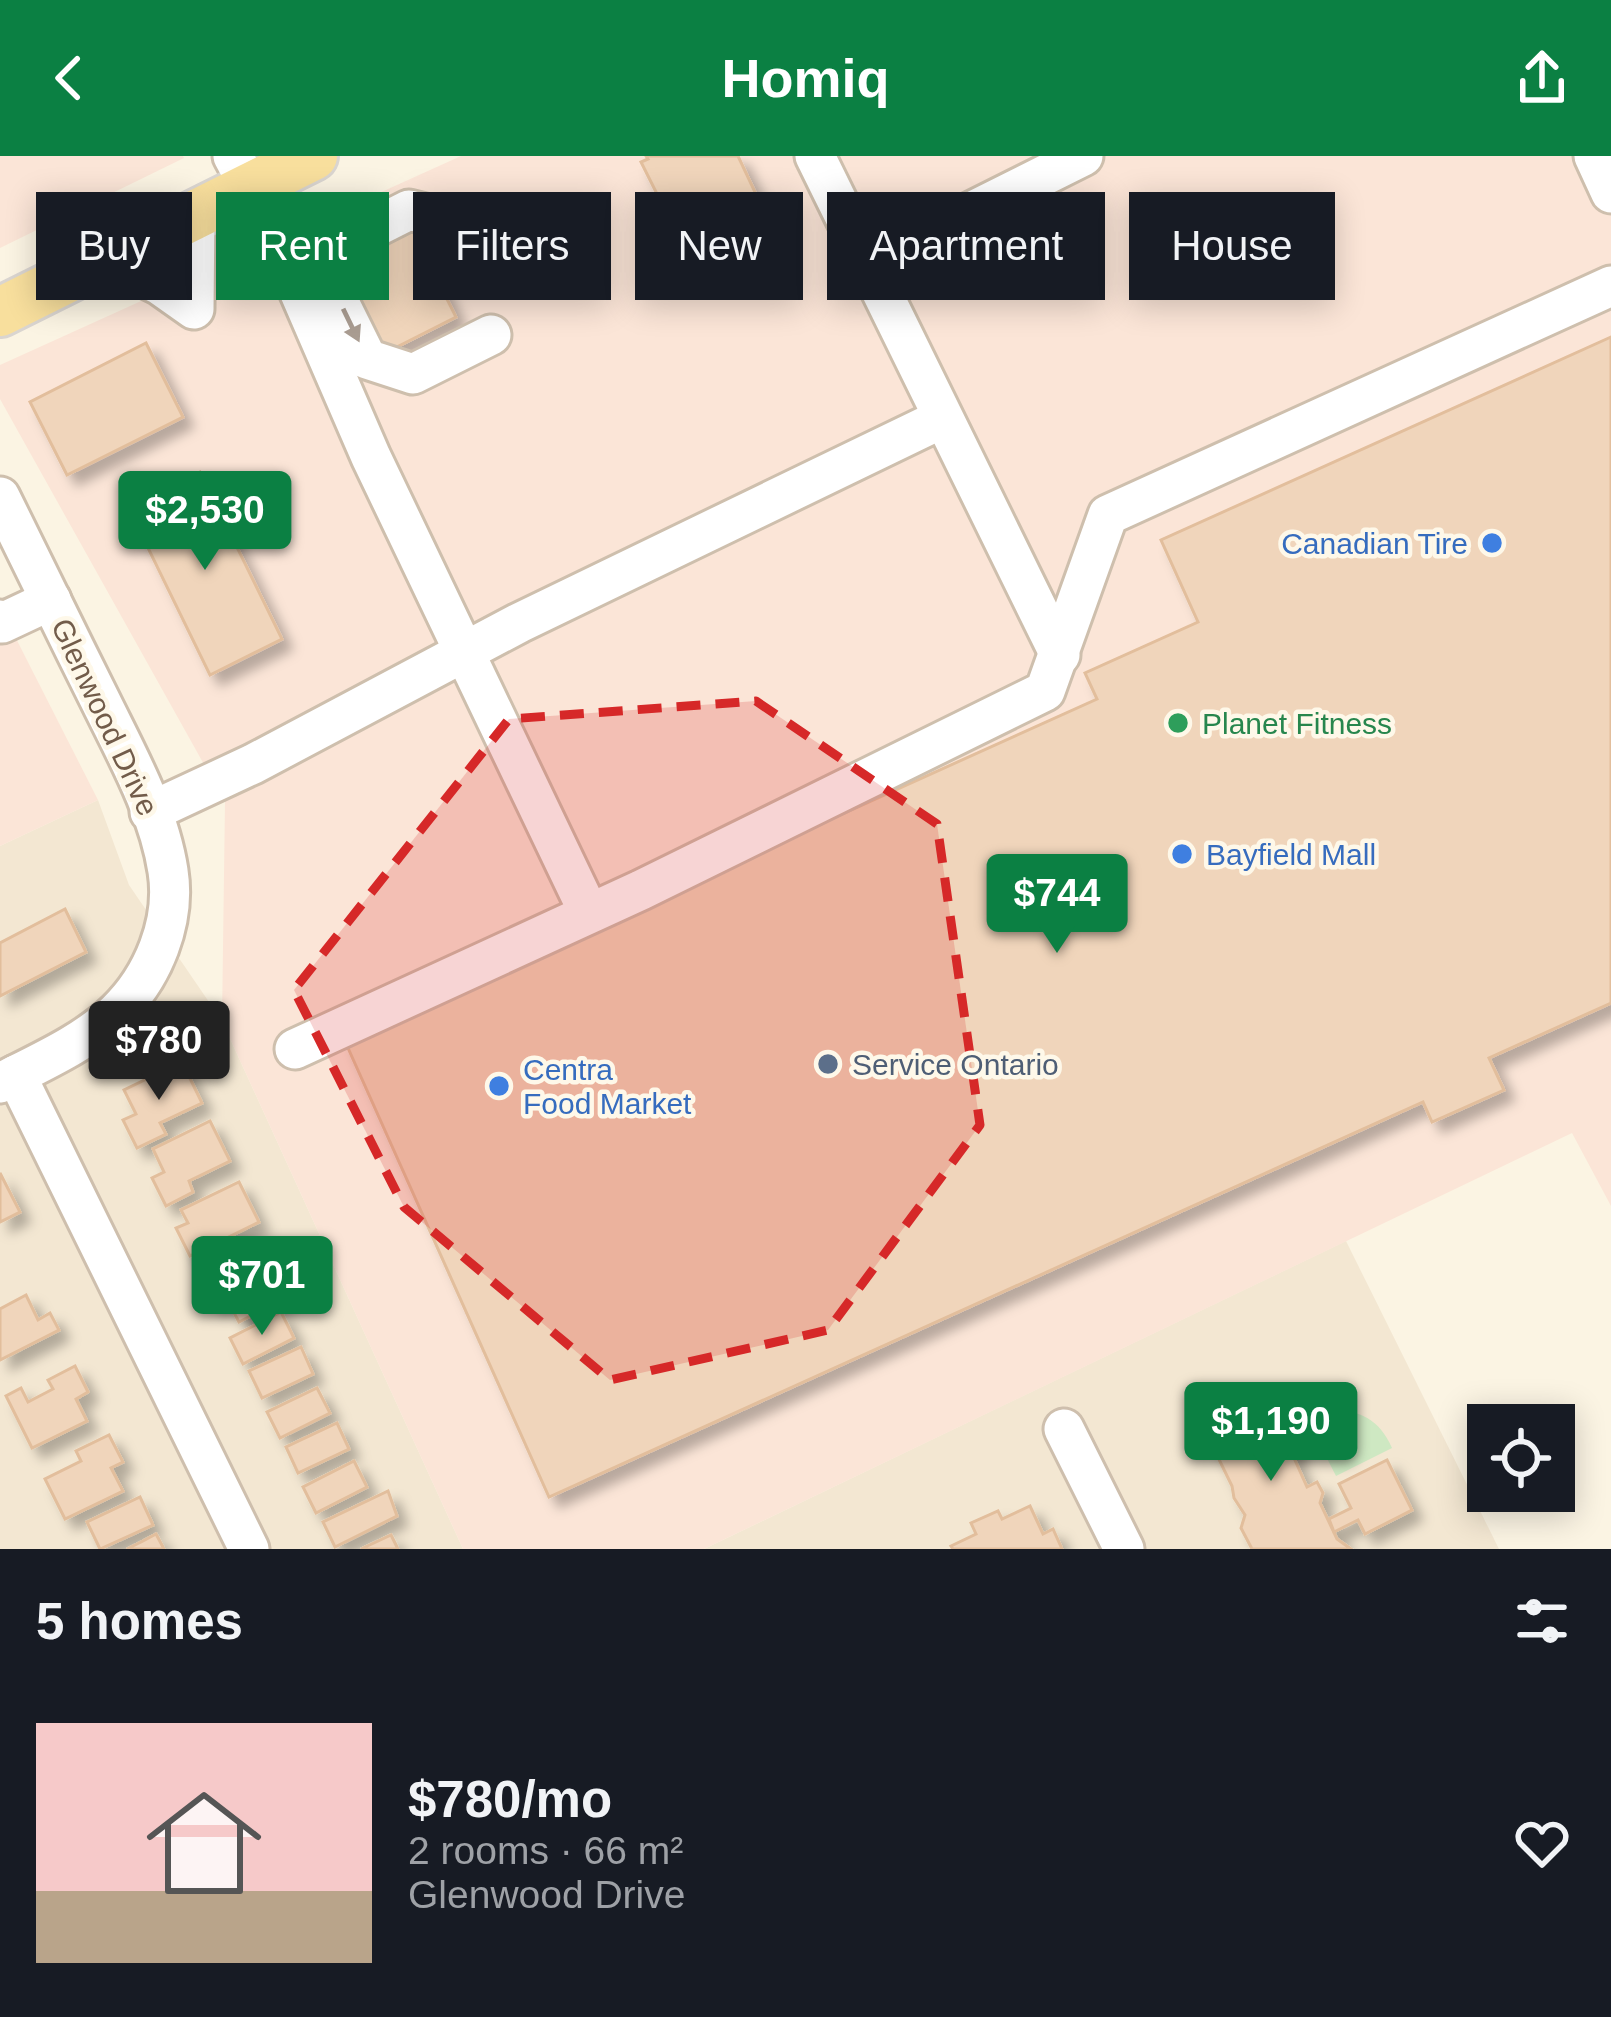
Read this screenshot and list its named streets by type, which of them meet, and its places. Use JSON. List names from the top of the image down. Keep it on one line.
{"streets":{"street":["Glenwood Drive"]},"places":["Canadian Tire","Planet Fitness","Bayfield Mall","Service Ontario","Centra Food Market"],"page":{"header":"Homiq","chip":["Buy","Rent","Filters","New","Apartment","House"],"price":["$2,530","$744","$780","$701","$1,190"],"heading":"5 homes","list":[{"name":"$780/mo","note":"2 rooms · 66 m² · Glenwood Drive"}]}}
